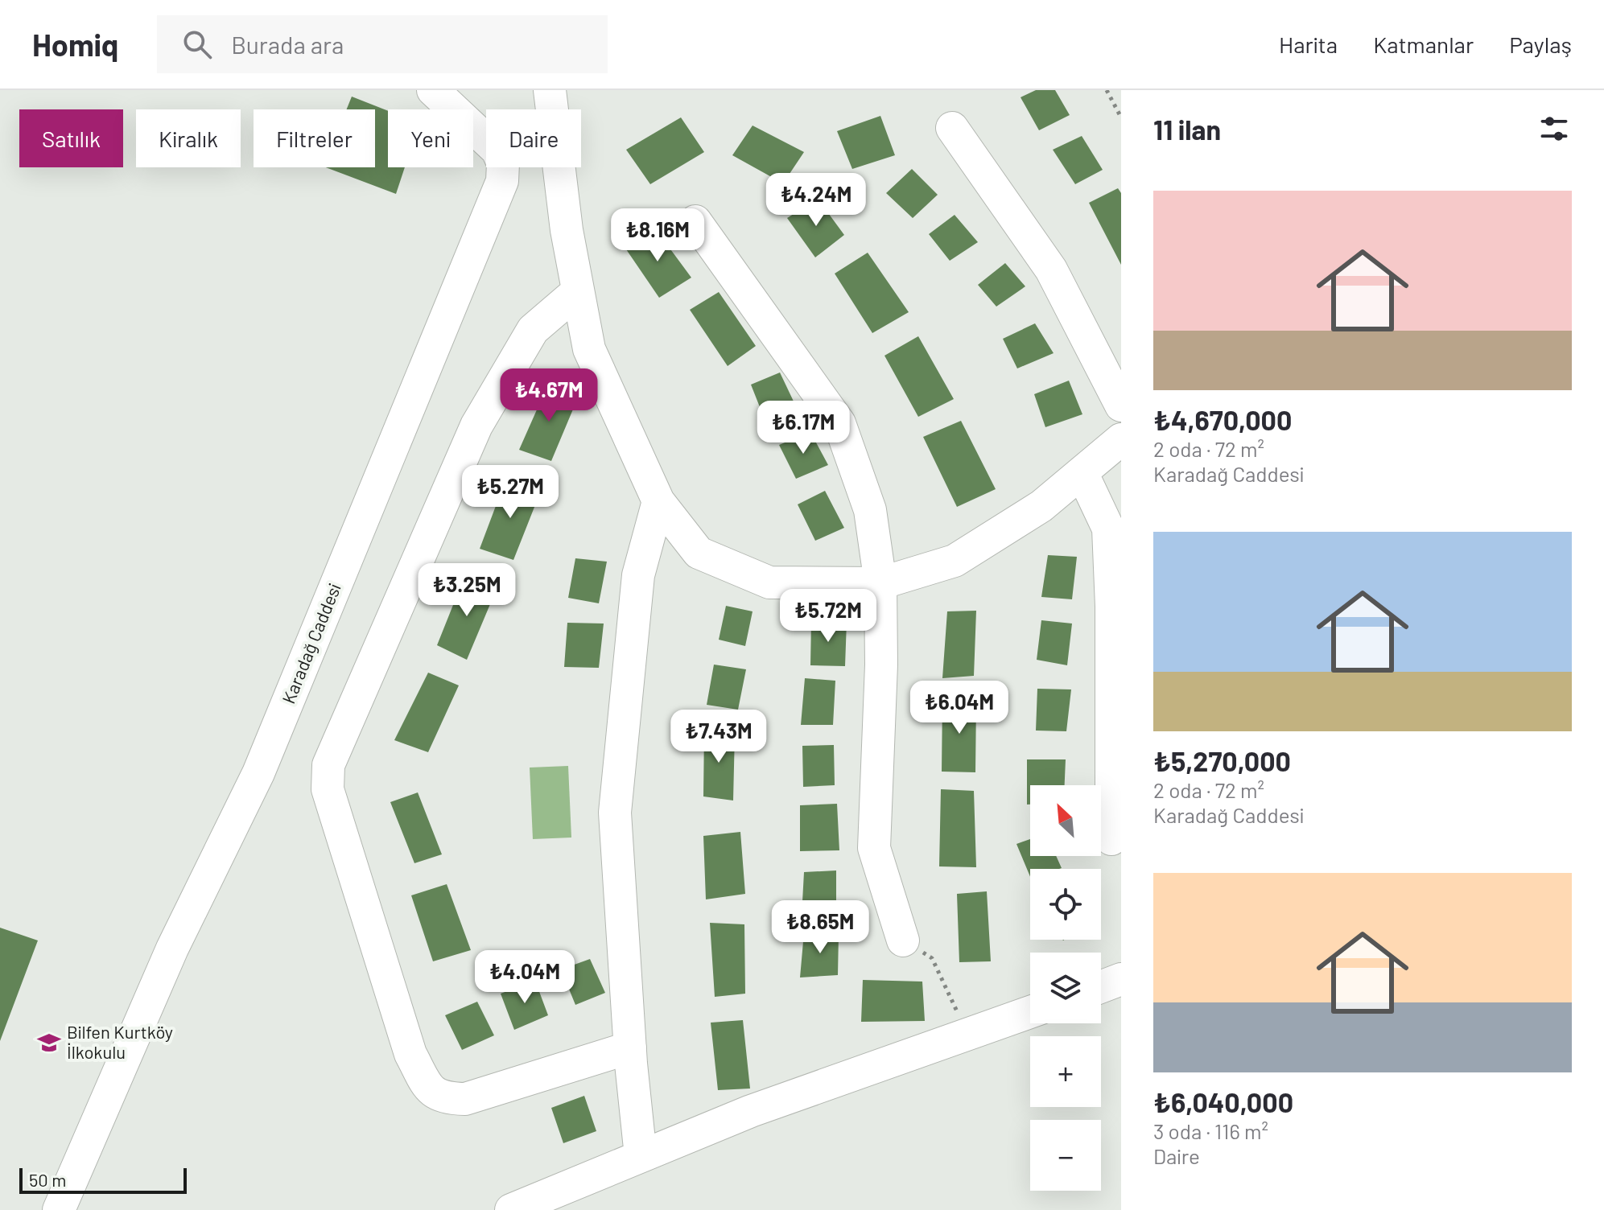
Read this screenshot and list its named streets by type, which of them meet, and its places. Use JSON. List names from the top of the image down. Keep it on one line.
{"streets":{"street":["Karadağ Caddesi"]},"places":{"school or university":["Bilfen Kurtköy İlkokulu"]},"scale_bar":"50 m","north":"top left","page":{"header":"Homiq","search":"Burada ara","nav":["Harita","Katmanlar","Paylaş"],"heading":"11 ilan","chip":["Satılık","Kiralık","Filtreler","Yeni","Daire"],"list":[{"name":"₺4,670,000","note":"2 oda · 72 m² · Karadağ Caddesi"},{"name":"₺5,270,000","note":"2 oda · 72 m² · Karadağ Caddesi"},{"name":"₺6,040,000","note":"3 oda · 116 m² · Daire"}],"price":["₺4.24M","₺8.16M","₺4.67M","₺6.17M","₺5.27M","₺3.25M","₺5.72M","₺6.04M","₺7.43M","₺8.65M","₺4.04M"],"map_buttons":["+","−"],"scale":"50 m"}}
